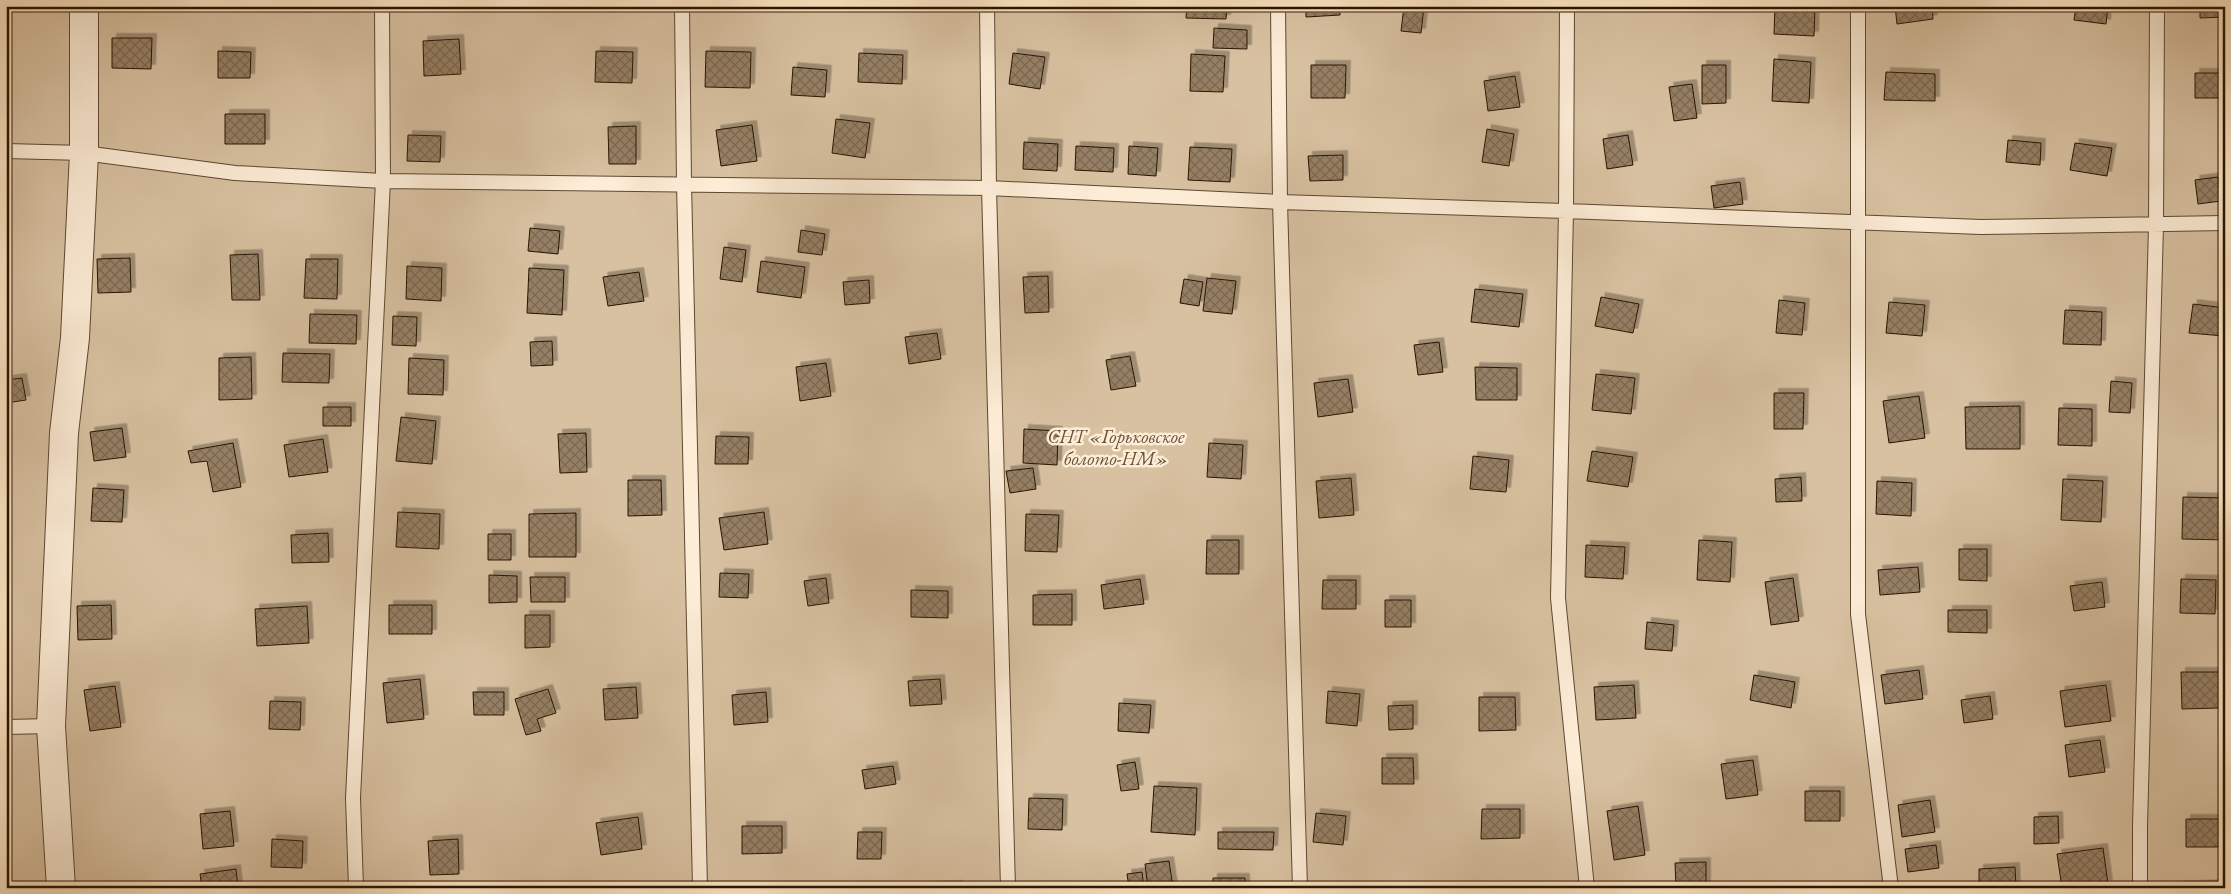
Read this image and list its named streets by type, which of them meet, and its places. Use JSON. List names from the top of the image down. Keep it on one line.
{"parks":["СНТ «Горьковское болото-НМ»"]}
